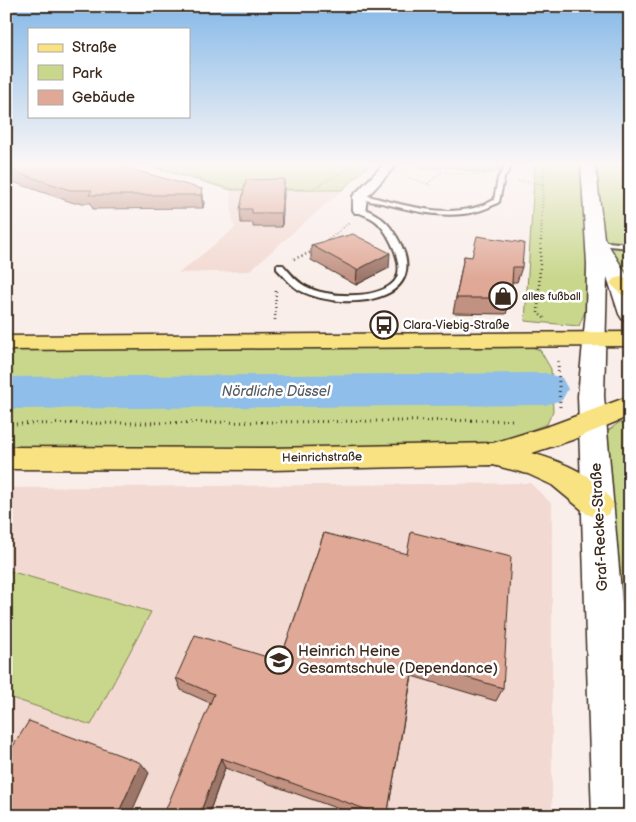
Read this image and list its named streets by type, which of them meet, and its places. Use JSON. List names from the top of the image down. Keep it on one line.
{"streets":{"main road":["Heinrichstraße"],"street":["Graf-Recke-Straße"]},"crossings":[["Heinrichstraße","Graf-Recke-Straße"]],"water":["Nördliche Düssel"],"places":{"shop":["alles fußball"],"bus stop":["Clara-Viebig-Straße"],"school or university":["Heinrich Heine Gesamtschule (Dependance)"]},"legend":["Straße","Park","Gebäude"]}
